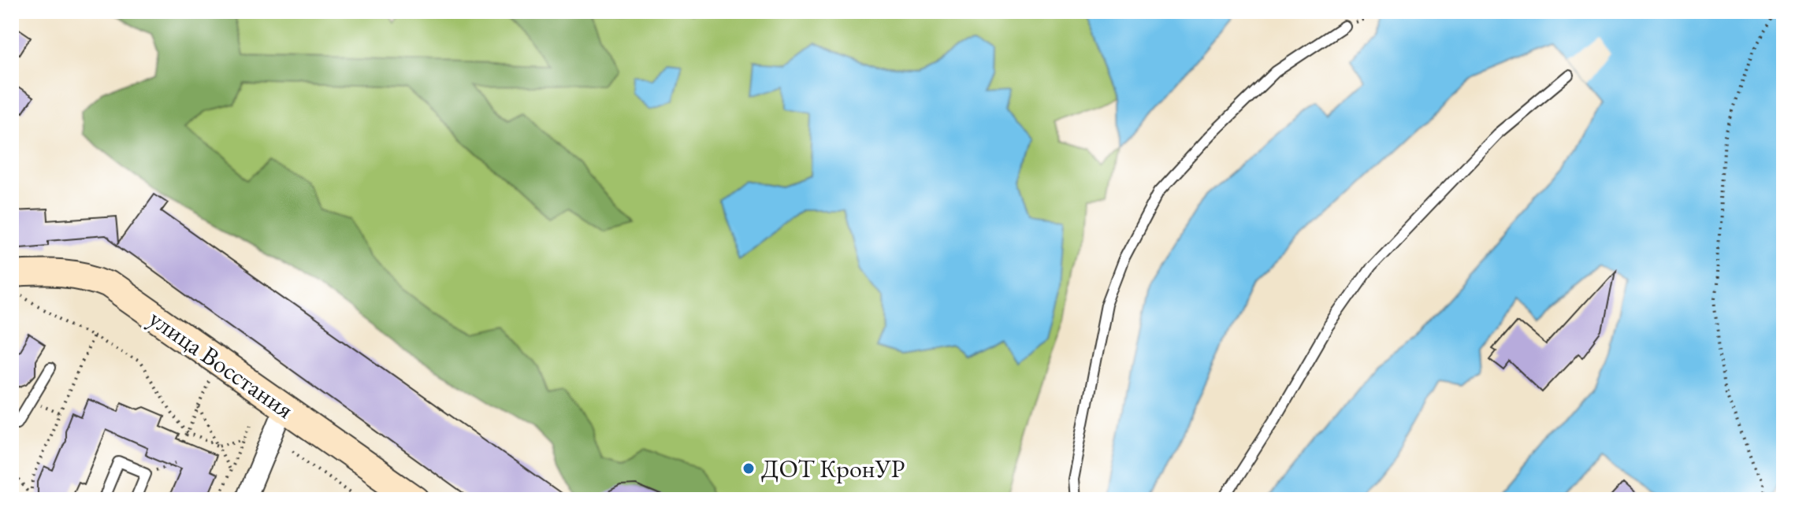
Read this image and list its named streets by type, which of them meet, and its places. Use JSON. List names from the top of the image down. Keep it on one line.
{"streets":{"main road":["улица Восстания"]},"places":["ДОТ КронУР"]}
